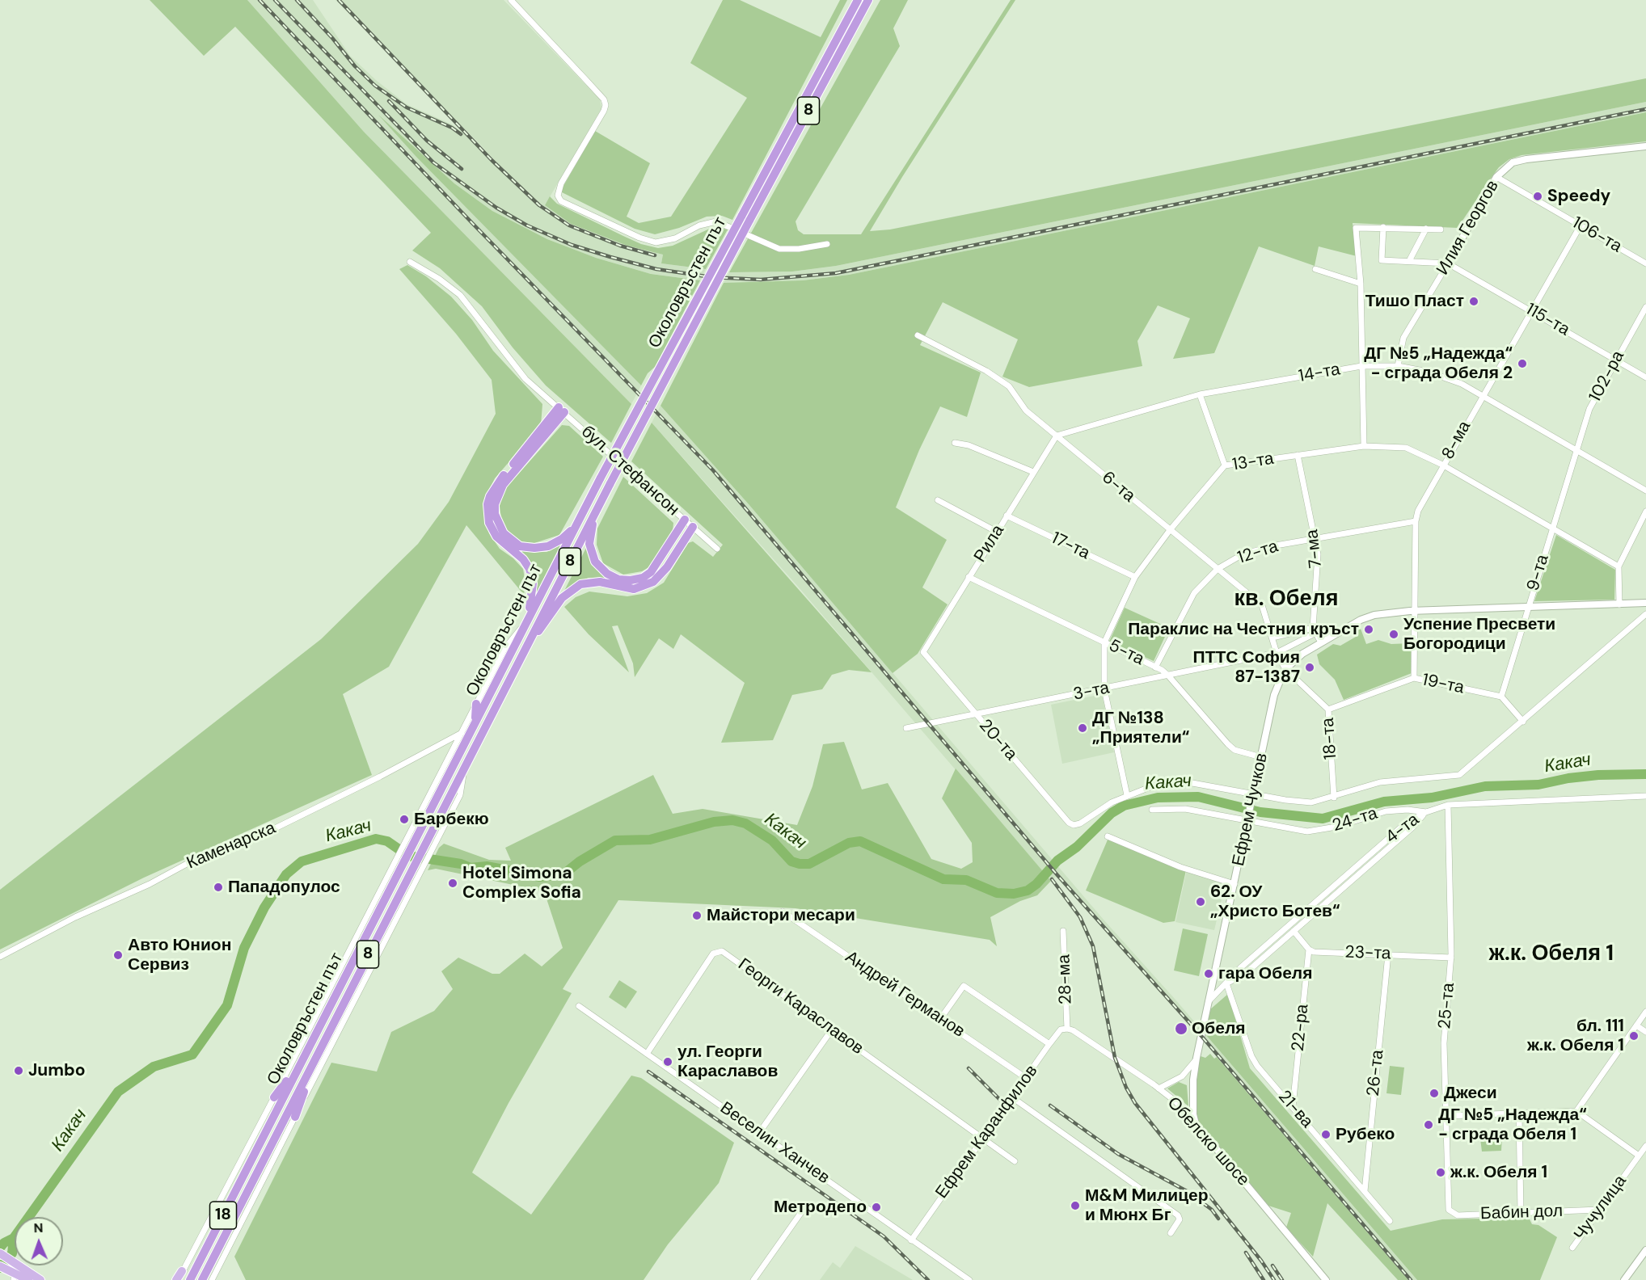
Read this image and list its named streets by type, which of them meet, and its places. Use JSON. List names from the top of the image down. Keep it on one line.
{"streets":{"highway":["8","Околовръстен път","18"],"street":["Илия Георгов","106-та","115-та","14-та","102-ра","8-ма","13-та","бул. Стефансон","6-та","Рила","17-та","7-ма","12-та","9-та","5-та","19-та","3-та","18-та","20-та","Ефрем Чучков","24-та","4-та","Каменарска","23-та","28-ма","Андрей Германов","25-та","Георги Караславов","22-ра","26-та","21-ва","Ефрем Каранфилов","Обелско шосе","Веселин Ханчев","Чучулица","Бабин дол"]},"crossings":[["8","Околовръстен път"],["Илия Георгов","106-та"],["Илия Георгов","115-та"],["Илия Георгов","14-та"],["106-та","8-ма"],["115-та","102-ра"],["115-та","8-ма"],["14-та","102-ра"],["14-та","8-ма"],["14-та","6-та"],["14-та","Рила"],["14-та","9-та"],["102-ра","9-та"],["8-ма","13-та"],["8-ма","12-та"],["8-ма","19-та"],["13-та","6-та"],["13-та","17-та"],["13-та","7-ма"],["13-та","9-та"],["13-та","5-та"],["13-та","3-та"],["13-та","24-та"],["6-та","Рила"],["6-та","12-та"],["6-та","3-та"],["6-та","18-та"],["6-та","Ефрем Чучков"],["Рила","17-та"],["Рила","5-та"],["Рила","20-та"],["7-ма","12-та"],["7-ма","3-та"],["12-та","5-та"],["9-та","19-та"],["5-та","3-та"],["5-та","Ефрем Чучков"],["19-та","18-та"],["3-та","20-та"],["18-та","Ефрем Чучков"],["18-та","24-та"],["20-та","24-та"],["Ефрем Чучков","24-та"],["Ефрем Чучков","4-та"],["Ефрем Чучков","Обелско шосе"],["24-та","4-та"],["24-та","25-та"],["4-та","21-ва"],["23-та","25-та"],["23-та","22-ра"],["23-та","26-та"],["28-ма","Ефрем Каранфилов"],["28-ма","Обелско шосе"],["Андрей Германов","Ефрем Каранфилов"],["25-та","Бабин дол"],["Георги Караславов","Ефрем Каранфилов"],["Георги Караславов","Веселин Ханчев"],["22-ра","21-ва"],["26-та","21-ва"],["Ефрем Каранфилов","Обелско шосе"],["Ефрем Каранфилов","Веселин Ханчев"],["Чучулица","Бабин дол"]],"districts":["кв. Обеля","ж.к. Обеля 1"],"water":["Какач"],"places":["Speedy","Тишо Пласт","ДГ №5 „Надежда“ - сграда Обеля 2","Параклис на Честния кръст","Успение Пресвети Богородици","ПТТС София 87-1387","ДГ №138 „Приятели“","Барбекю","Hotel Simona Complex Sofia","Пападопулос","62. ОУ „Христо Ботев“","Майстори месари","Авто Юнион Сервиз","гара Обеля","Обеля","бл. 111 ж.к. Обеля 1","ул. Георги Караславов","Jumbo","Джеси","ДГ №5 „Надежда“ - сграда Обеля 1","Рубеко","ж.к. Обеля 1","М&M Mилицер и Мюнх Бг","Метродепо"],"north":"top"}
